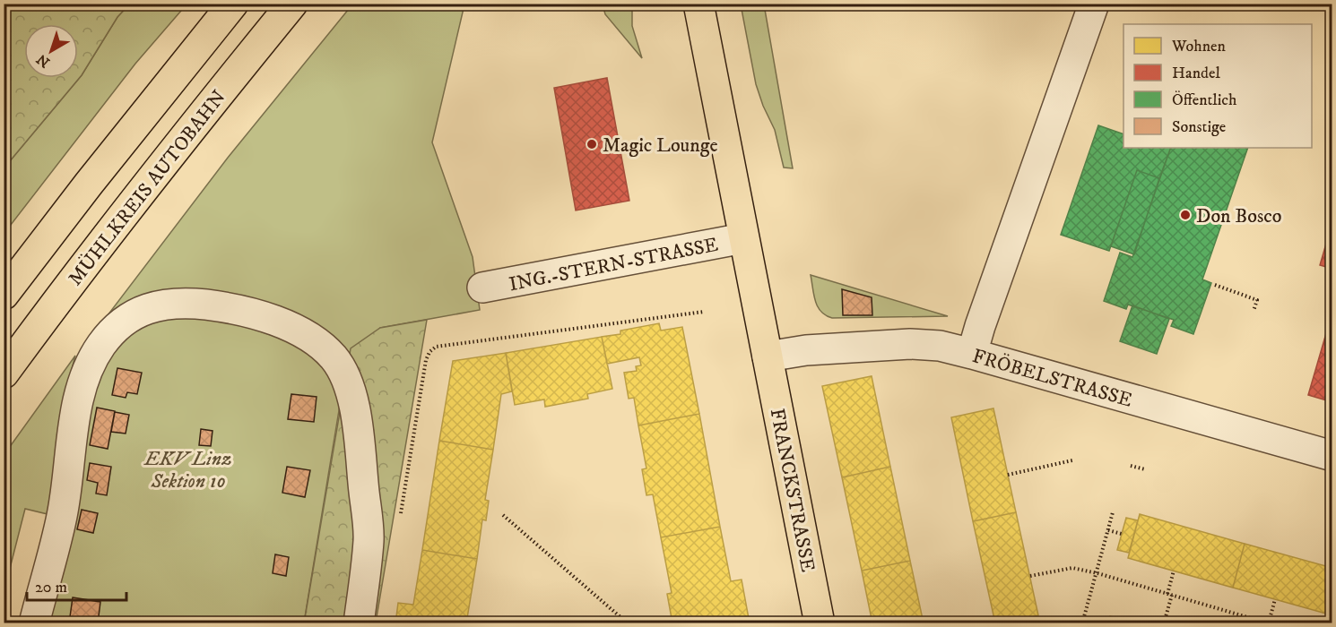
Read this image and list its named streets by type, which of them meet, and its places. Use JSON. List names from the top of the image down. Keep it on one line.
{"streets":{"main road":["MÜHLKREIS AUTOBAHN","FRANCKSTRASSE"],"street":["ING.-STERN-STRASSE","FRÖBELSTRASSE"]},"crossings":[["ING.-STERN-STRASSE","FRANCKSTRASSE"],["FRÖBELSTRASSE","FRANCKSTRASSE"]],"parks":["EKV Linz Sektion 10"],"places":["Magic Lounge","Don Bosco"],"legend":["Wohnen","Handel","Öffentlich","Sonstige"],"scale_bar":"20 m","north":"bottom left"}
